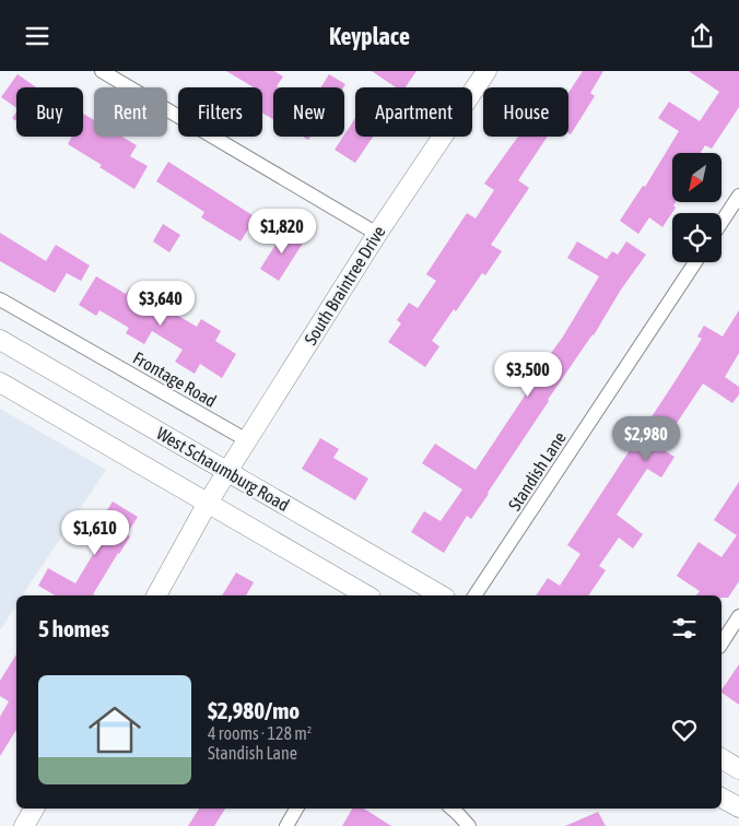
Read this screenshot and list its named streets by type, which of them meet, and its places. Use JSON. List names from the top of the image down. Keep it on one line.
{"streets":{"main road":["South Braintree Drive","West Schaumburg Road"],"street":["Frontage Road","Standish Lane"]},"crossings":[["South Braintree Drive","Frontage Road"],["South Braintree Drive","West Schaumburg Road"]],"north":"bottom left","page":{"header":"Keyplace","chip":["Buy","Rent","Filters","New","Apartment","House"],"price":["$1,820","$3,640","$3,500","$2,980","$1,610"],"heading":"5 homes","list":[{"name":"$2,980/mo","note":"4 rooms · 128 m² · Standish Lane"}]}}
